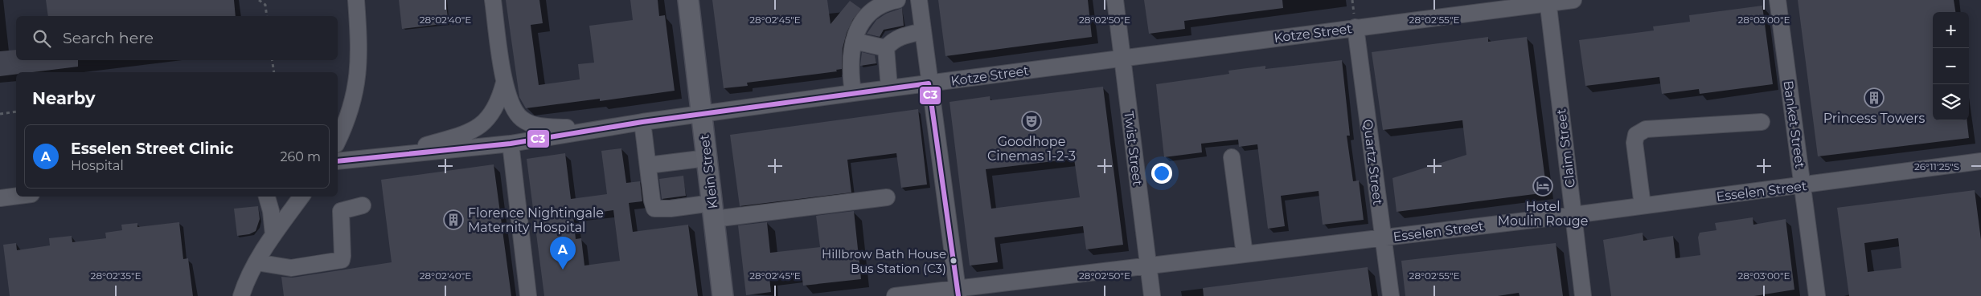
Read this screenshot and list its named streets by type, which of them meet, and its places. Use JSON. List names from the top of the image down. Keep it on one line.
{"streets":{"main road":["Klein Street"],"street":["Kotze Street","Banket Street","Twist Street","Claim Street","Quartz Street","Esselen Street"]},"crossings":[["Kotze Street","Twist Street"],["Kotze Street","Claim Street"],["Kotze Street","Quartz Street"],["Kotze Street","Klein Street"],["Banket Street","Esselen Street"],["Twist Street","Esselen Street"],["Claim Street","Esselen Street"],["Quartz Street","Esselen Street"]],"places":{"building":["Princess Towers","Florence Nightingale Maternity Hospital"],"theatre":["Goodhope Cinemas 1-2-3"],"hotel":["Hotel Moulin Rouge"],"other":["Hillbrow Bath House Bus Station (C3)"]},"lines":["transit line C3"],"page":{"map_buttons":["+","−"],"search":"Search here","heading":"Nearby","list":[{"mark":"A","name":"Esselen Street Clinic","note":"Hospital","value":"260 m"}],"pins":"A"},"coordinates":["28°02'40\"E","28°02'45\"E","28°02'50\"E","28°02'55\"E","28°03'00\"E","26°11'25\"S","28°02'35\"E"]}
